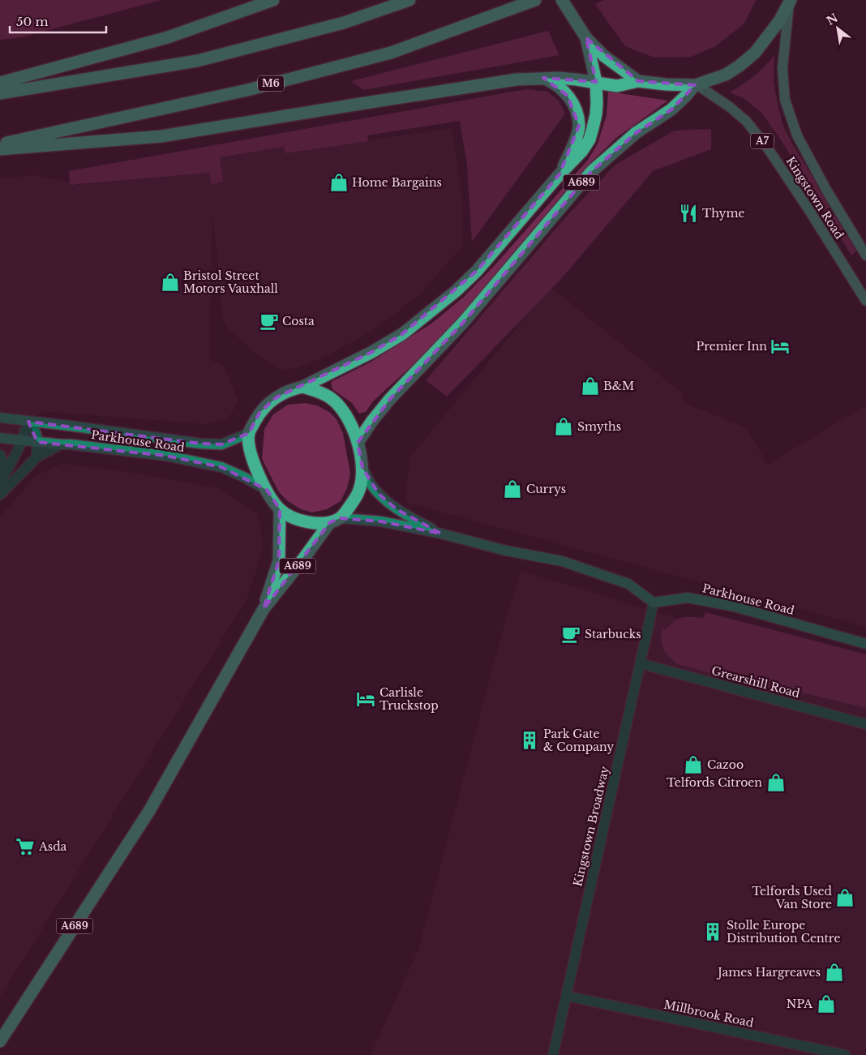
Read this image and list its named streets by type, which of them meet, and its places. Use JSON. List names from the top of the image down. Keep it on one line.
{"streets":{"highway":["M6","A689"],"main road":["A7","Kingstown Road"],"street":["Parkhouse Road","Grearshill Road","Kingstown Broadway","Millbrook Road"]},"crossings":[["A689","Kingstown Road"],["A689","Parkhouse Road"],["Parkhouse Road","Kingstown Broadway"],["Grearshill Road","Kingstown Broadway"],["Kingstown Broadway","Millbrook Road"]],"places":{"shop":["Home Bargains","Bristol Street Motors Vauxhall","B&M","Smyths","Currys","Cazoo","Telfords Citroen","Telfords Used Van Store","James Hargreaves","NPA"],"restaurant":["Thyme"],"cafe":["Costa","Starbucks"],"hotel":["Premier Inn","Carlisle Truckstop"],"building":["Park Gate & Company","Stolle Europe Distribution Centre"],"supermarket":["Asda"]},"scale_bar":"50 m","north":"top left"}
